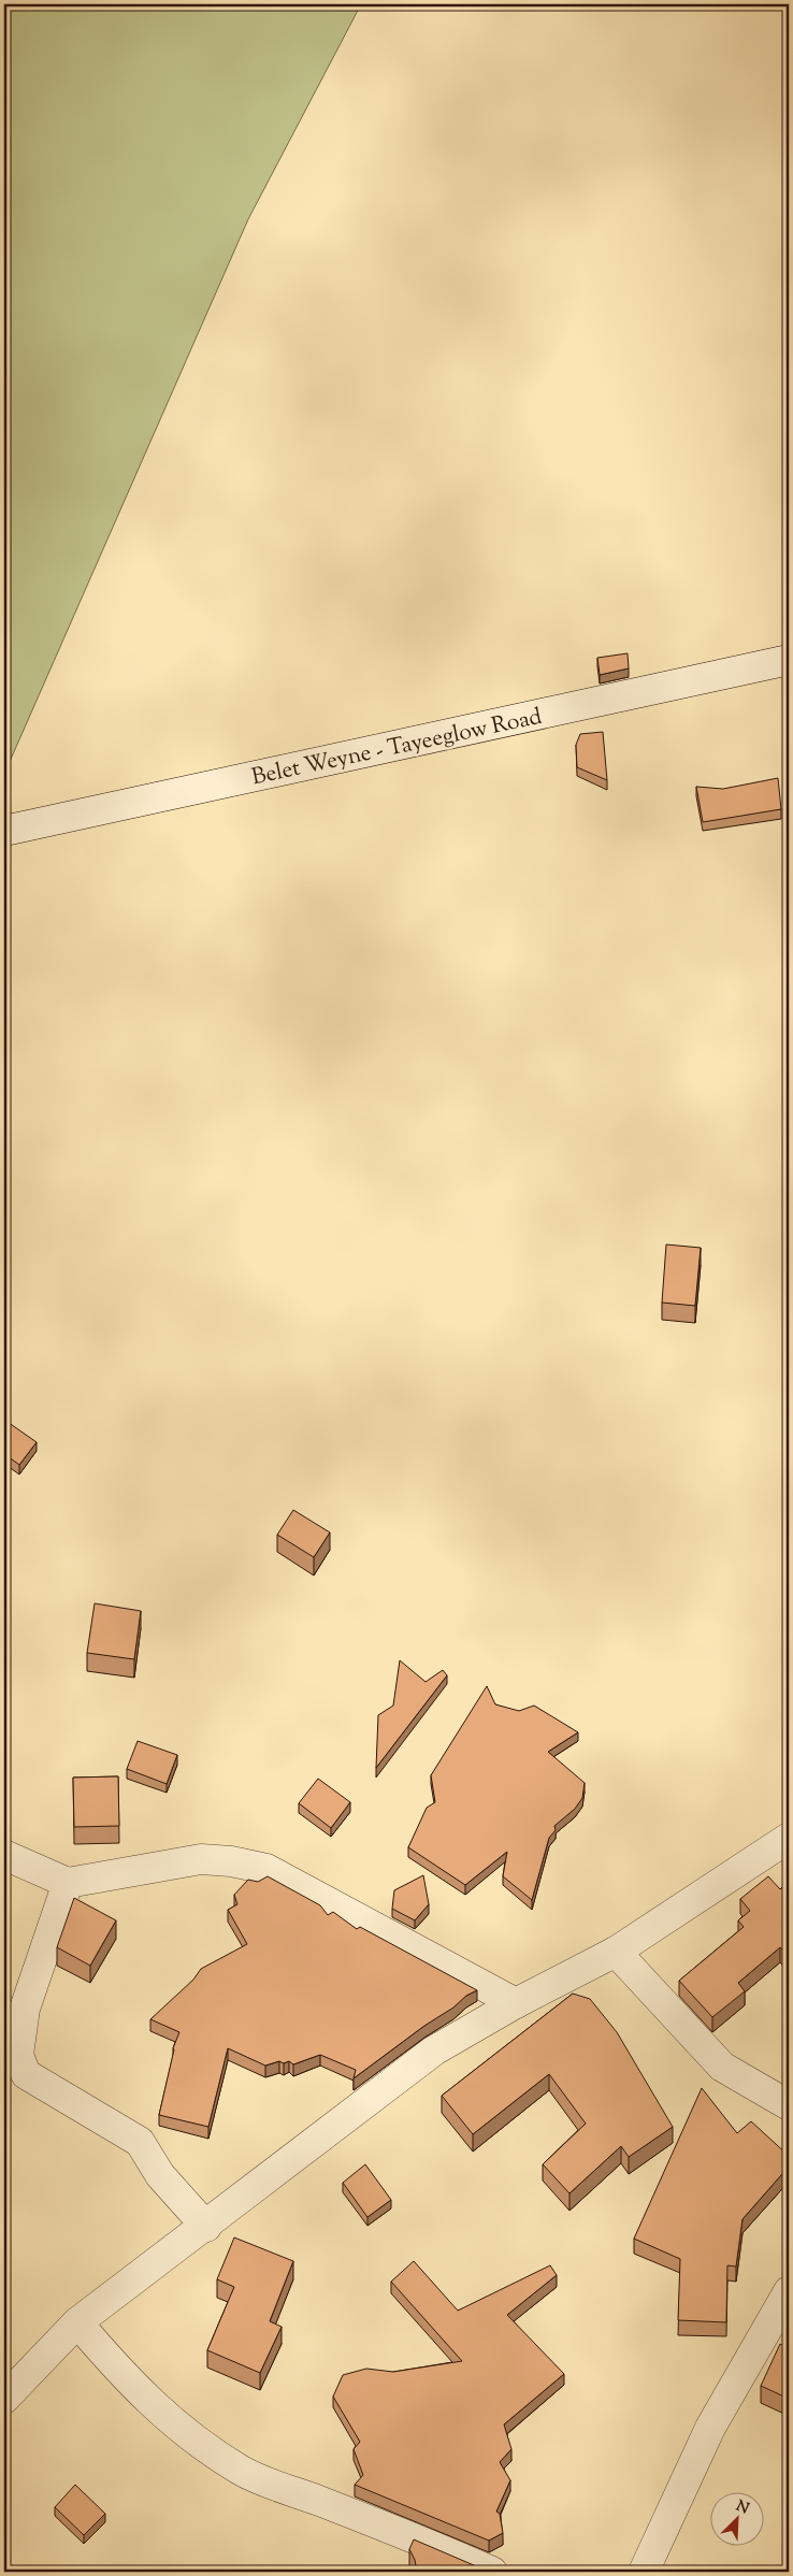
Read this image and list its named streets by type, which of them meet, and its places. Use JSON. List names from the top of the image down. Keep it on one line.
{"streets":{"street":["Belet Weyne - Tayeeglow Road"]},"north":"top right"}
